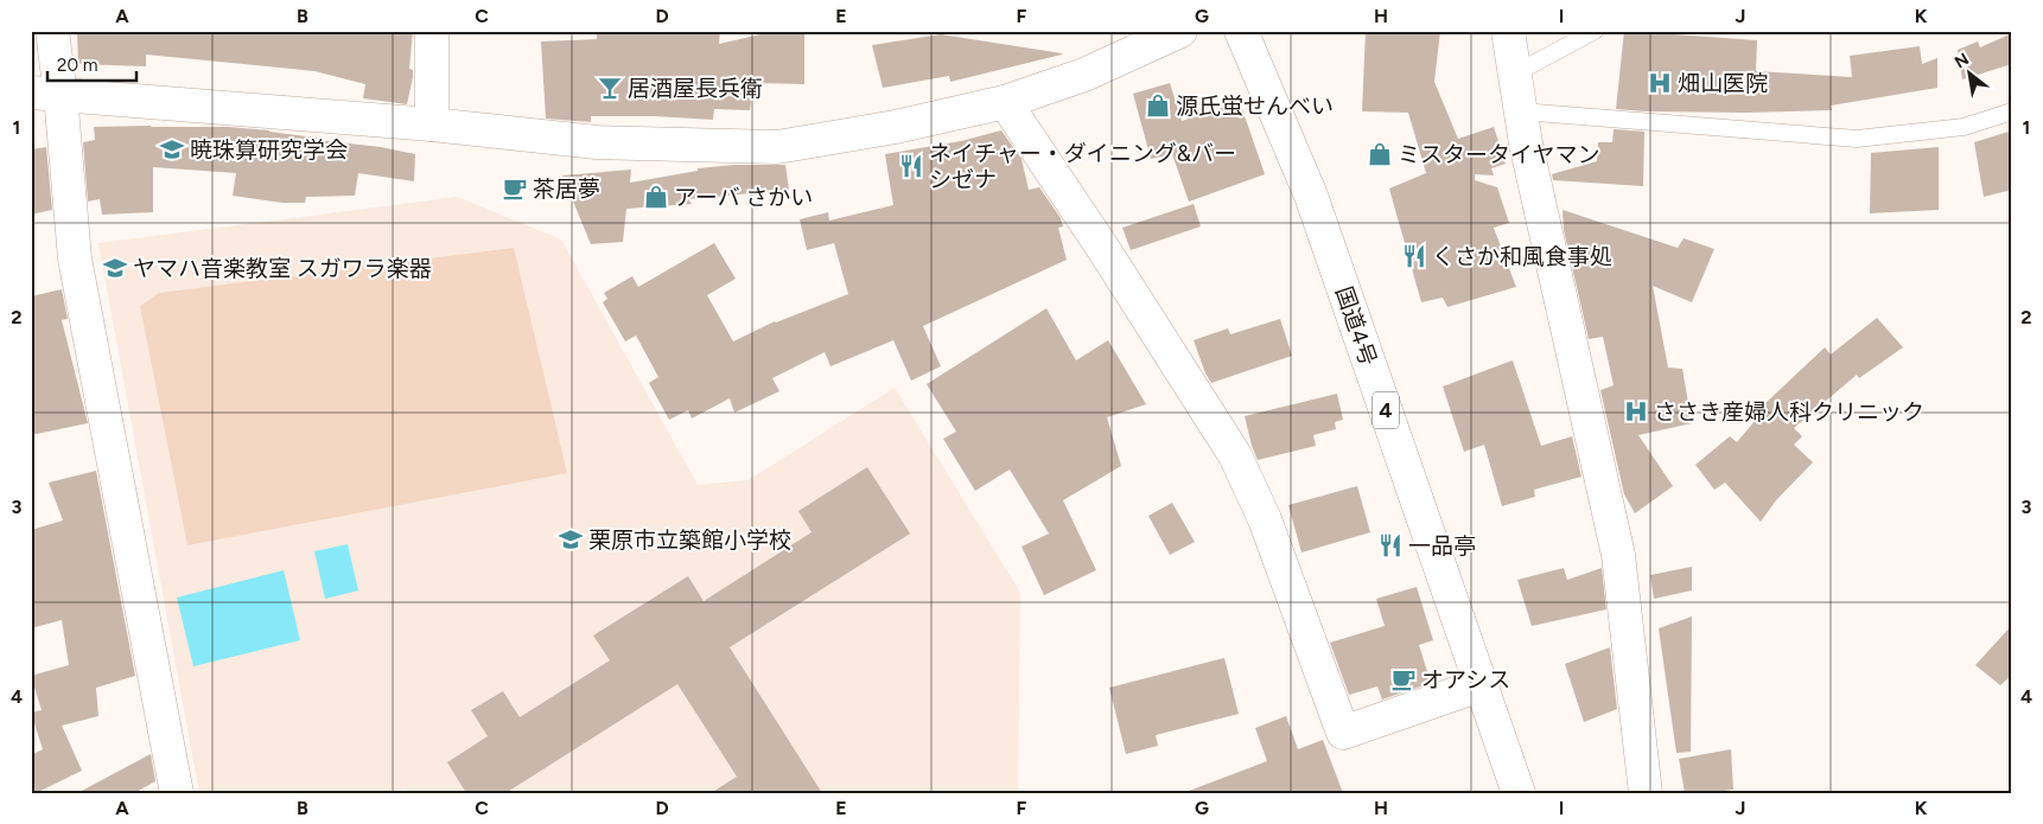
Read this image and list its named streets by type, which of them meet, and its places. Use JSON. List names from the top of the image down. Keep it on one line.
{"streets":{"main road":["国道4号","4"]},"places":{"hospital":["畑山医院","ささき産婦人科クリニック"],"bar":["居酒屋長兵衛"],"shop":["源氏蛍せんべい","ミスタータイヤマン","アーバ さかい"],"school or university":["暁珠算研究学会","ヤマハ音楽教室 スガワラ楽器","栗原市立築館小学校"],"restaurant":["ネイチャー・ダイニング&バー シゼナ","くさか和風食事処","一品亭"],"cafe":["茶居夢","オアシス"]},"scale_bar":"20 m","north":"top left","grid":{"columns":["A","B","C","D","E","F","G","H","I","J","K"],"rows":["1","2","3","4"]}}
